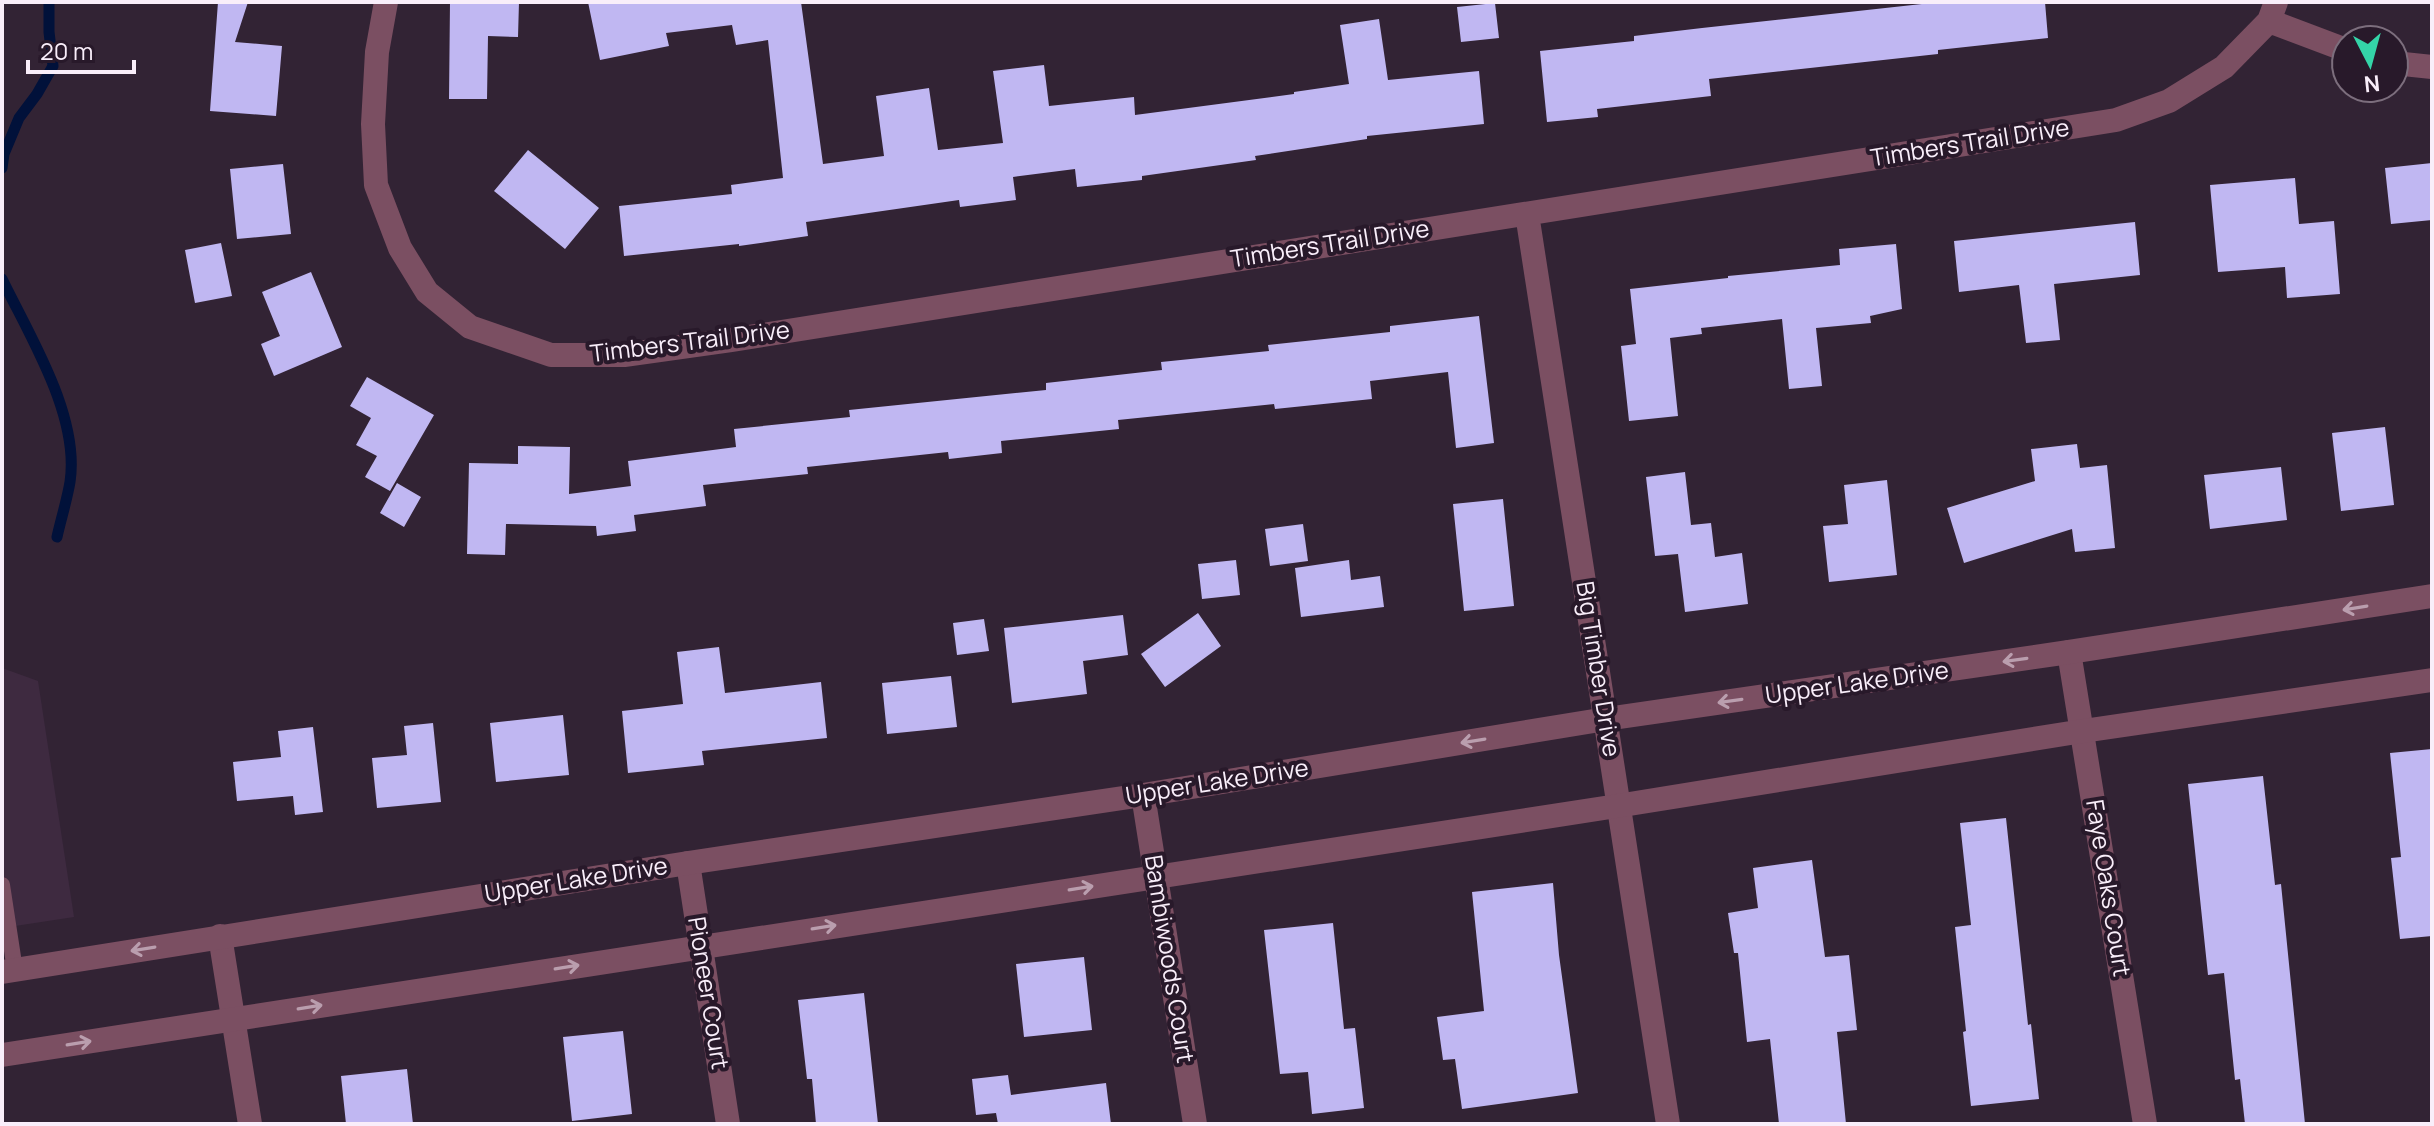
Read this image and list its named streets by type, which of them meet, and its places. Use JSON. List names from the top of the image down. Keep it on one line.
{"streets":{"street":["Timbers Trail Drive","Big Timber Drive","Upper Lake Drive","Faye Oaks Court","Bambiwoods Court","Pioneer Court"]},"crossings":[["Timbers Trail Drive","Big Timber Drive"],["Big Timber Drive","Upper Lake Drive"],["Upper Lake Drive","Faye Oaks Court"],["Upper Lake Drive","Bambiwoods Court"],["Upper Lake Drive","Pioneer Court"]],"scale_bar":"20 m","north":"bottom"}
